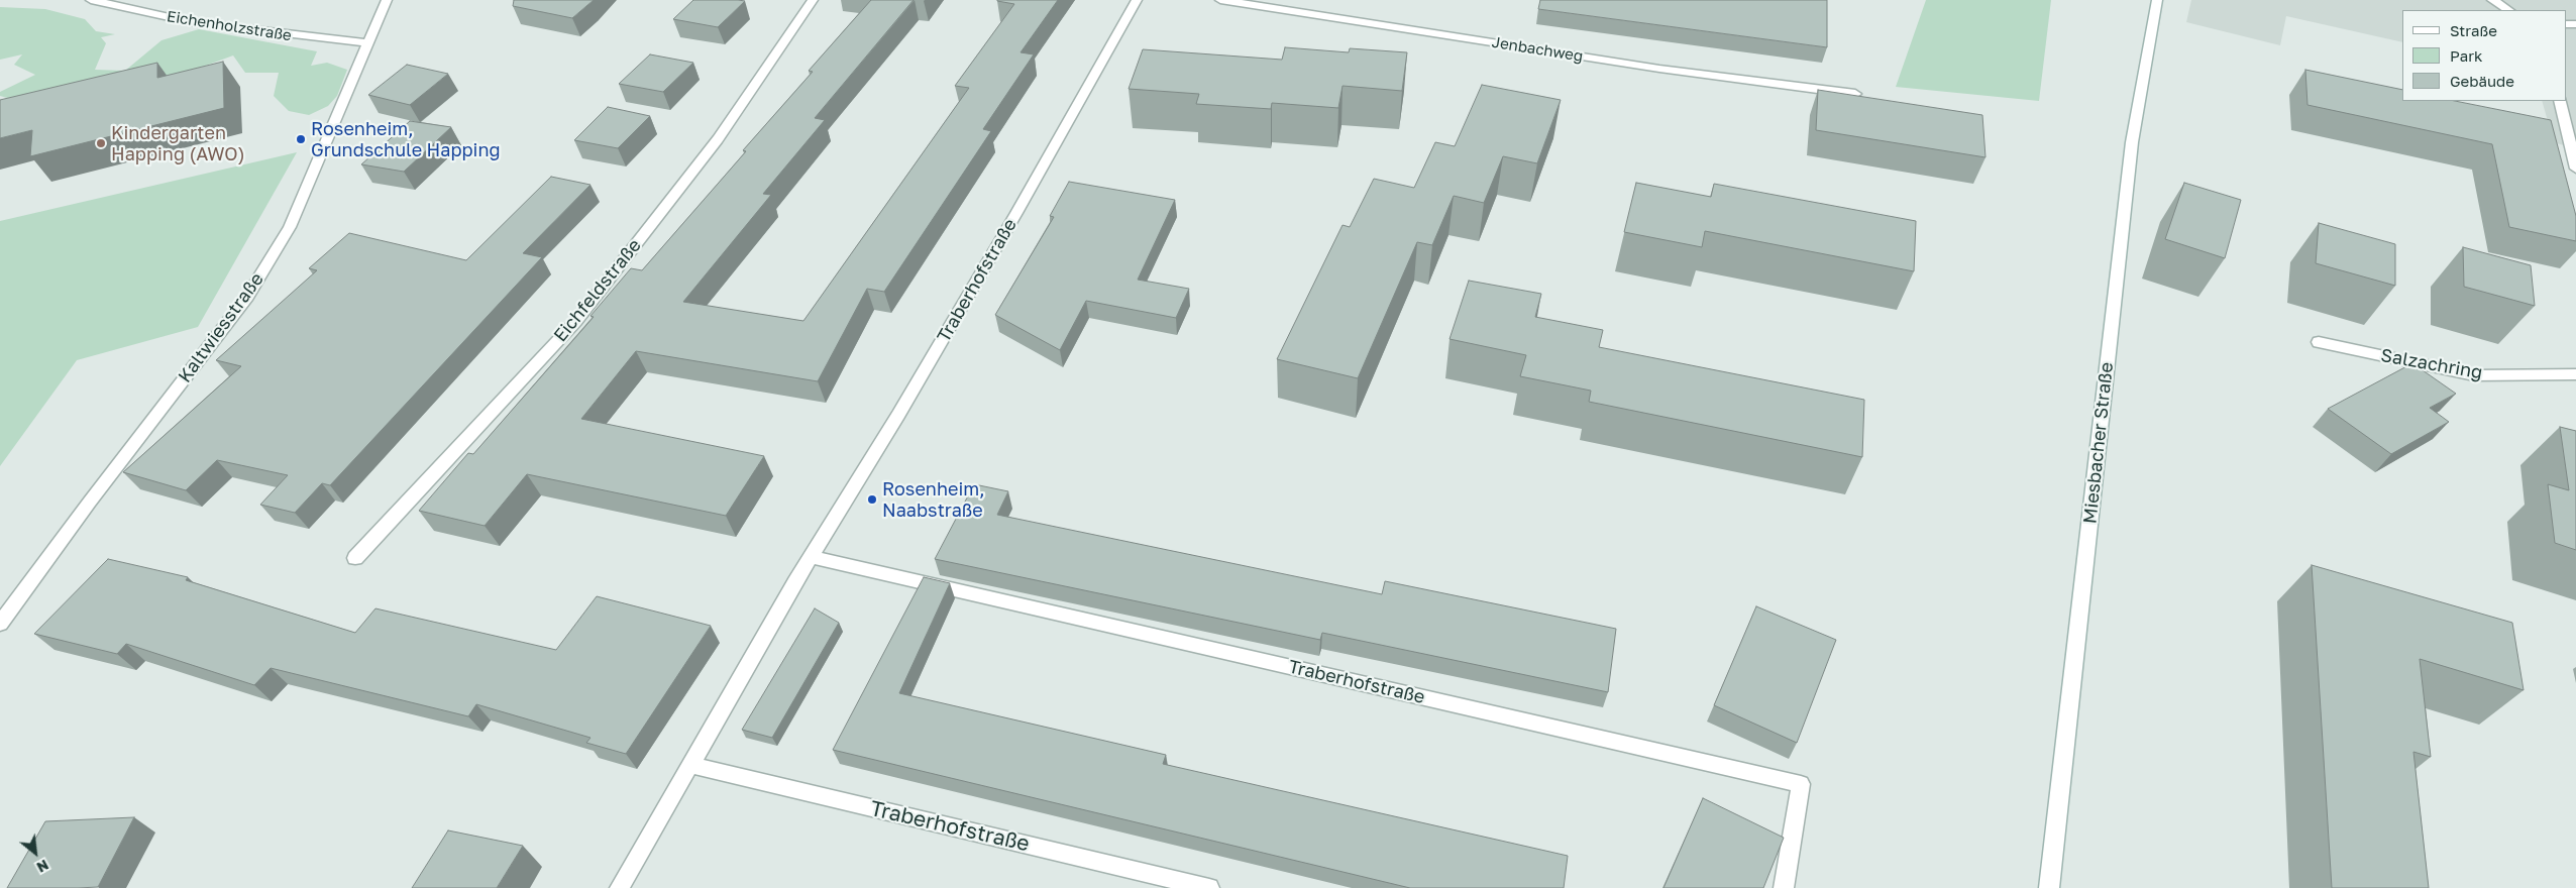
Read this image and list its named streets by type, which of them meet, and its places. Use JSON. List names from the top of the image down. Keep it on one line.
{"streets":{"street":["Eichenholzstraße","Jenbachweg","Traberhofstraße","Eichfeldstraße","Kaltwiesstraße","Salzachring","Miesbacher Straße"]},"crossings":[["Eichenholzstraße","Kaltwiesstraße"]],"places":["Rosenheim, Grundschule Happing","Kindergarten Happing (AWO)","Rosenheim, Naabstraße"],"legend":["Straße","Park","Gebäude"],"north":"bottom right"}
